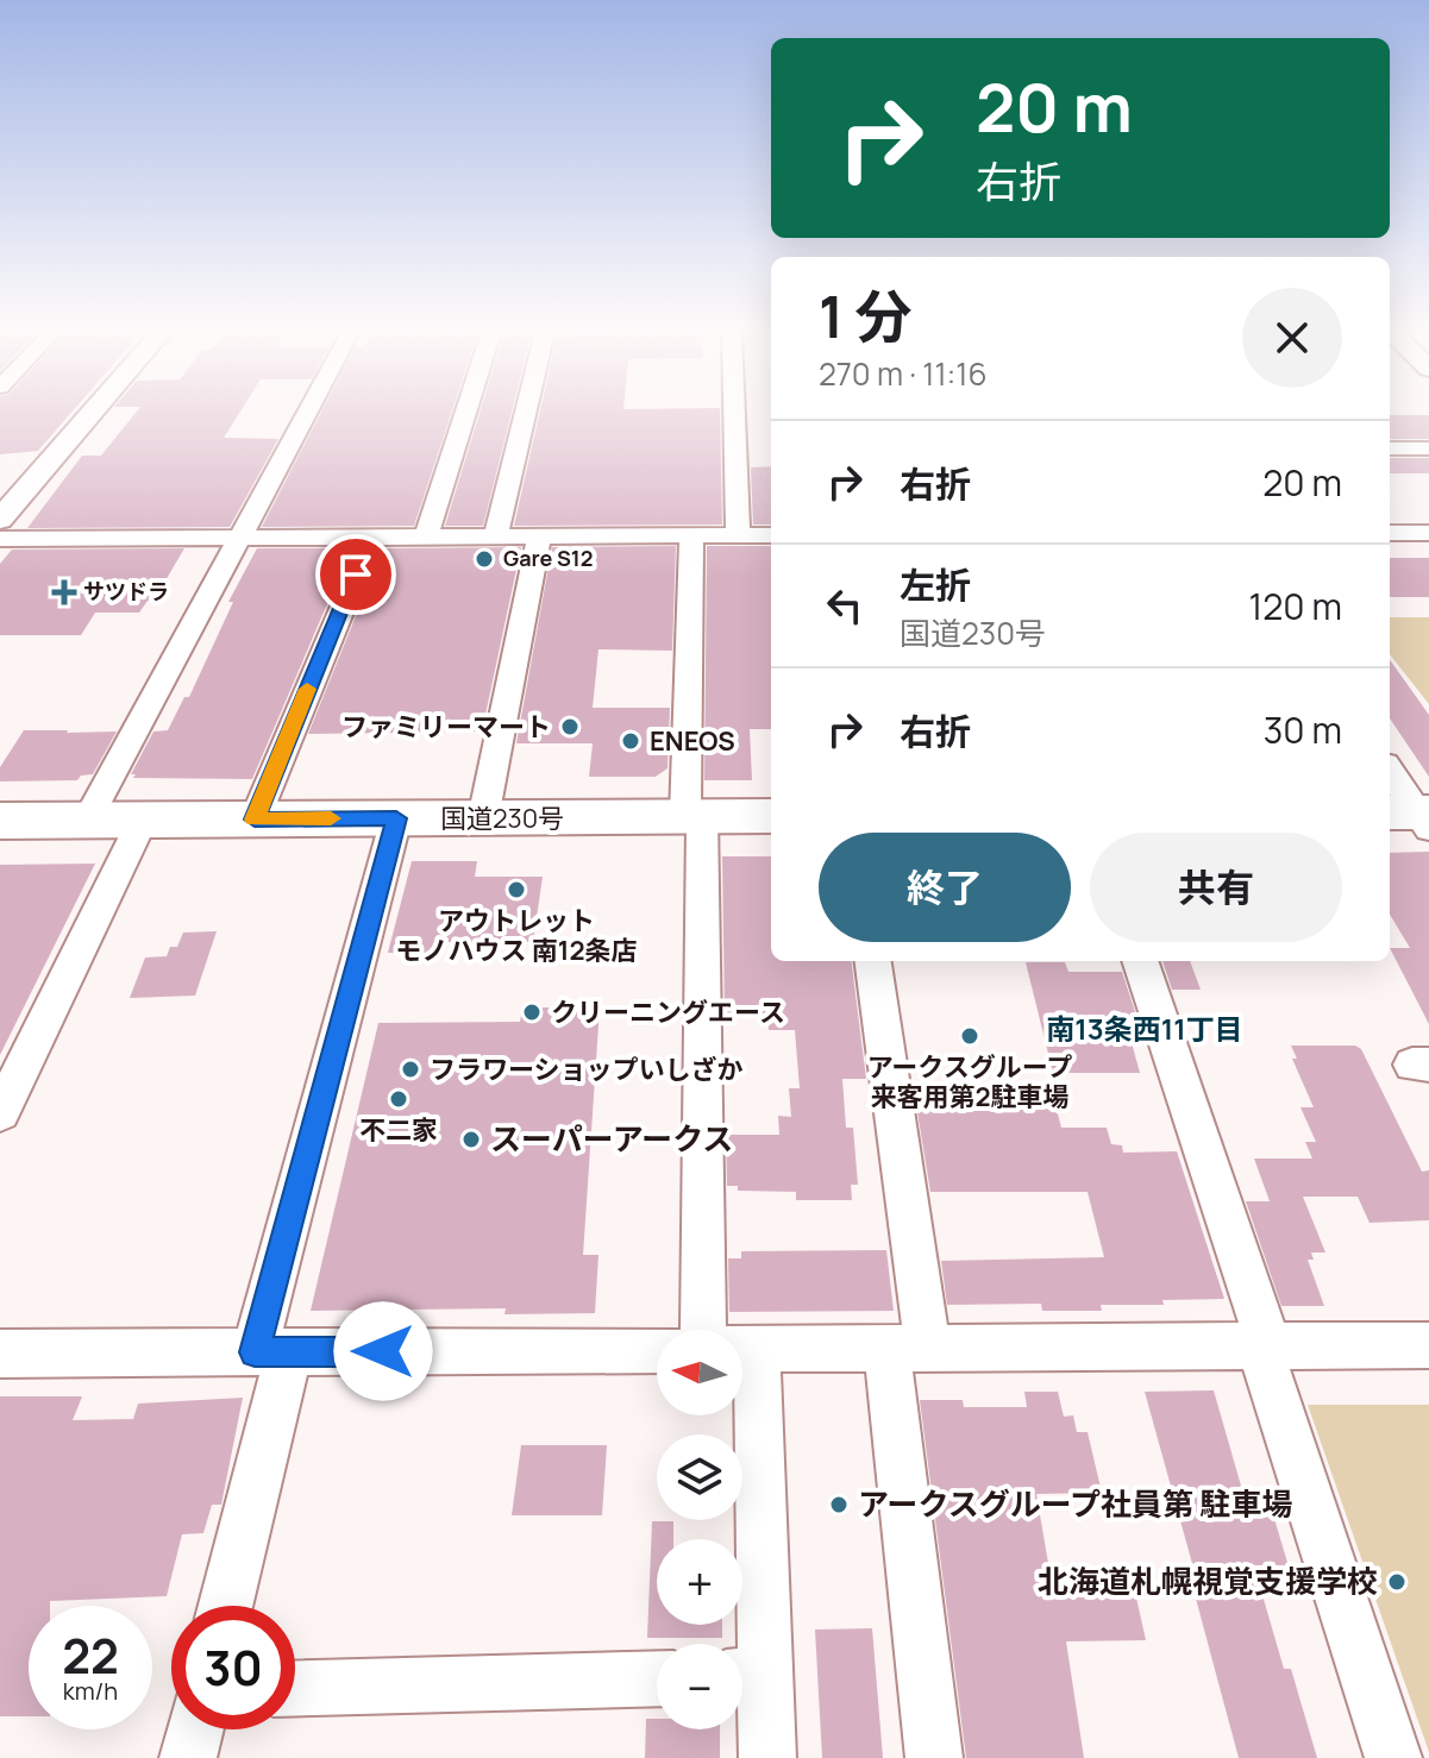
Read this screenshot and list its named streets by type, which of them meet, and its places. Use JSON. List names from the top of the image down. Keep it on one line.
{"streets":{"highway":["国道230号"]},"districts":["南13条西11丁目"],"places":{"other":["Gare S12","ファミリーマート","ENEOS","アウトレット モノハウス 南12条店","クリーニングエース","アークスグループ 来客用第2駐車場","フラワーショップいしざか","不二家","スーパーアークス","アークスグループ社員第 駐車場","北海道札幌視覚支援学校"],"health":["サツドラ"]},"north":"left","page":{"turn":["20 m","右折"],"heading":["1 分","270 m · 11:16"],"list":[{"name":"右折","value":"20 m"},{"name":"左折","note":"国道230号","value":"120 m"},{"name":"右折","value":"30 m"}],"buttons":["終了","共有"],"map_buttons":["+","−"],"speed":"22 km/h","limit":"30"}}
